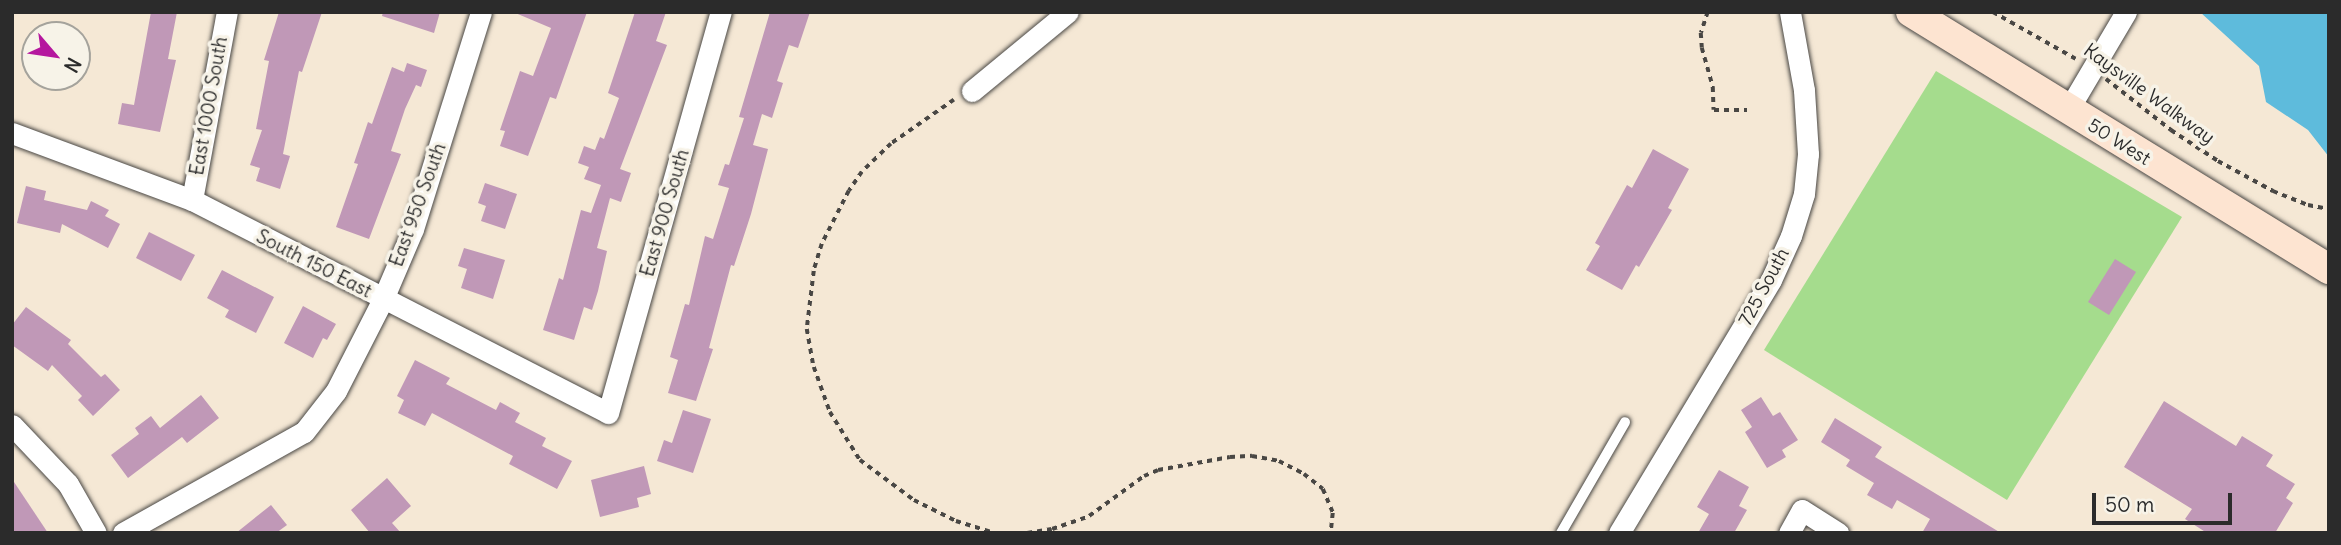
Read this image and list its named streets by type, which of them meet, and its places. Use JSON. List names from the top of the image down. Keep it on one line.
{"streets":{"street":["East 1000 South","50 West","East 950 South","East 900 South","South 150 East","725 South"],"path":["Kaysville Walkway"]},"crossings":[["East 1000 South","South 150 East"],["East 950 South","South 150 East"],["East 900 South","South 150 East"]],"scale_bar":"50 m","north":"bottom right"}
